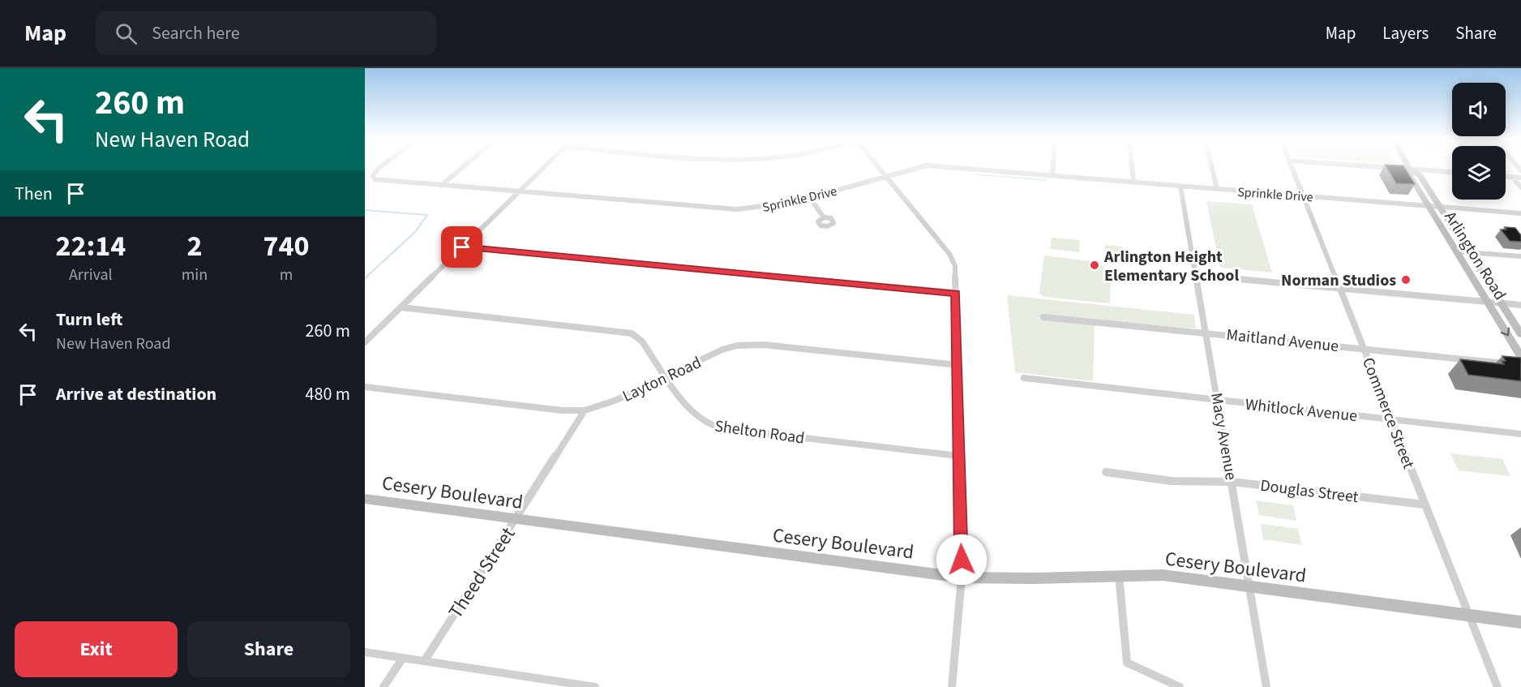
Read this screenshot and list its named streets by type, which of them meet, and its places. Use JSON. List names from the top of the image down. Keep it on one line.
{"streets":{"main road":["Arlington Road","Cesery Boulevard"],"street":["Sprinkle Drive","Maitland Avenue","Layton Road","Whitlock Avenue","Commerce Street","Shelton Road","Macy Avenue","Douglas Street","Theed Street"]},"crossings":[["Sprinkle Drive","Arlington Road"],["Sprinkle Drive","Commerce Street"],["Sprinkle Drive","Macy Avenue"],["Maitland Avenue","Commerce Street"],["Maitland Avenue","Macy Avenue"],["Layton Road","Shelton Road"],["Layton Road","Theed Street"],["Whitlock Avenue","Commerce Street"],["Whitlock Avenue","Macy Avenue"],["Commerce Street","Douglas Street"],["Commerce Street","Cesery Boulevard"],["Macy Avenue","Douglas Street"],["Macy Avenue","Cesery Boulevard"],["Cesery Boulevard","Theed Street"]],"places":["Arlington Height Elementary School","Norman Studios"],"page":{"header":"Map","search":"Search here","nav":["Map","Layers","Share"],"turn":["260 m","New Haven Road"],"then":"Then","eta":["22:14","Arrival","2","min","740","m"],"list":[{"name":"Turn left","note":"New Haven Road","value":"260 m"},{"name":"Arrive at destination","value":"480 m"}],"buttons":["Exit","Share"]}}
